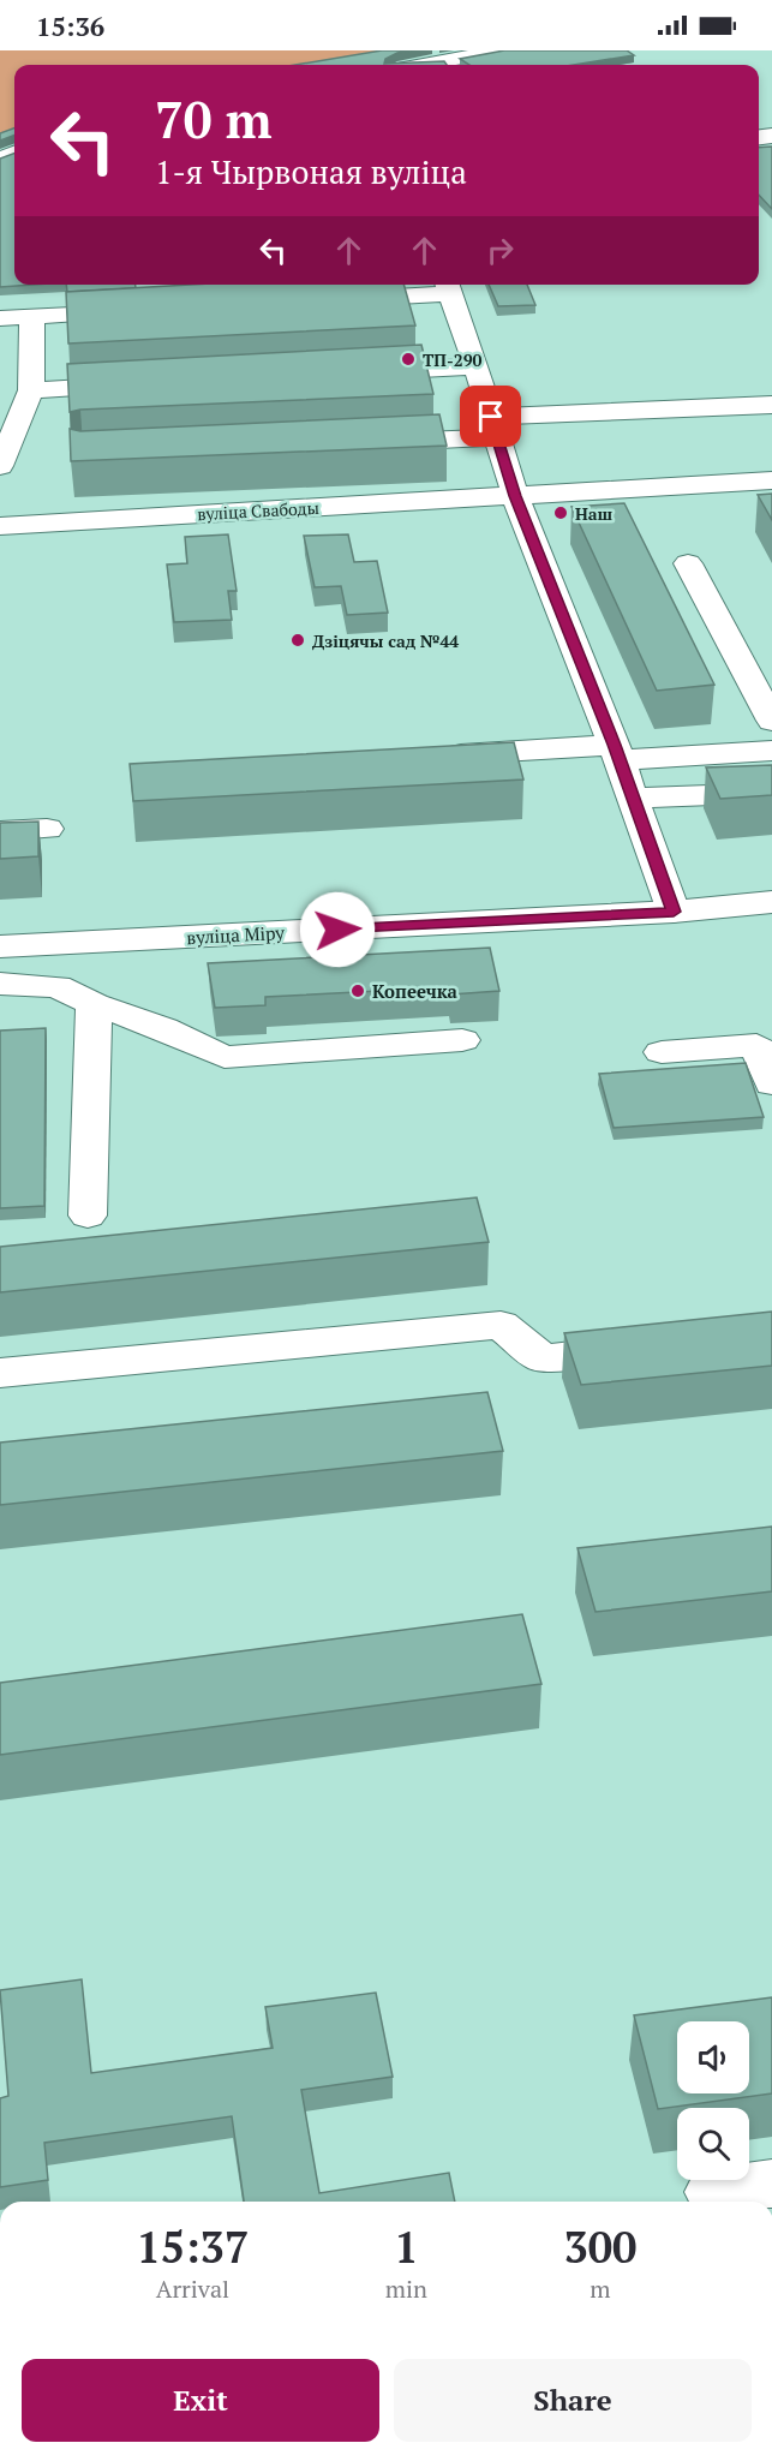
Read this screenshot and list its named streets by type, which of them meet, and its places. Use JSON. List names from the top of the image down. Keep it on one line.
{"streets":{"street":["вуліца Свабоды","вуліца Міру"]},"places":["ТП-290","Наш","Дзіцячы сад №44","Копеечка"],"page":{"status":"15:36","turn":["70 m","1-я Чырвоная вуліца"],"eta":["15:37","Arrival","1","min","300","m"],"buttons":["Exit","Share"]}}
